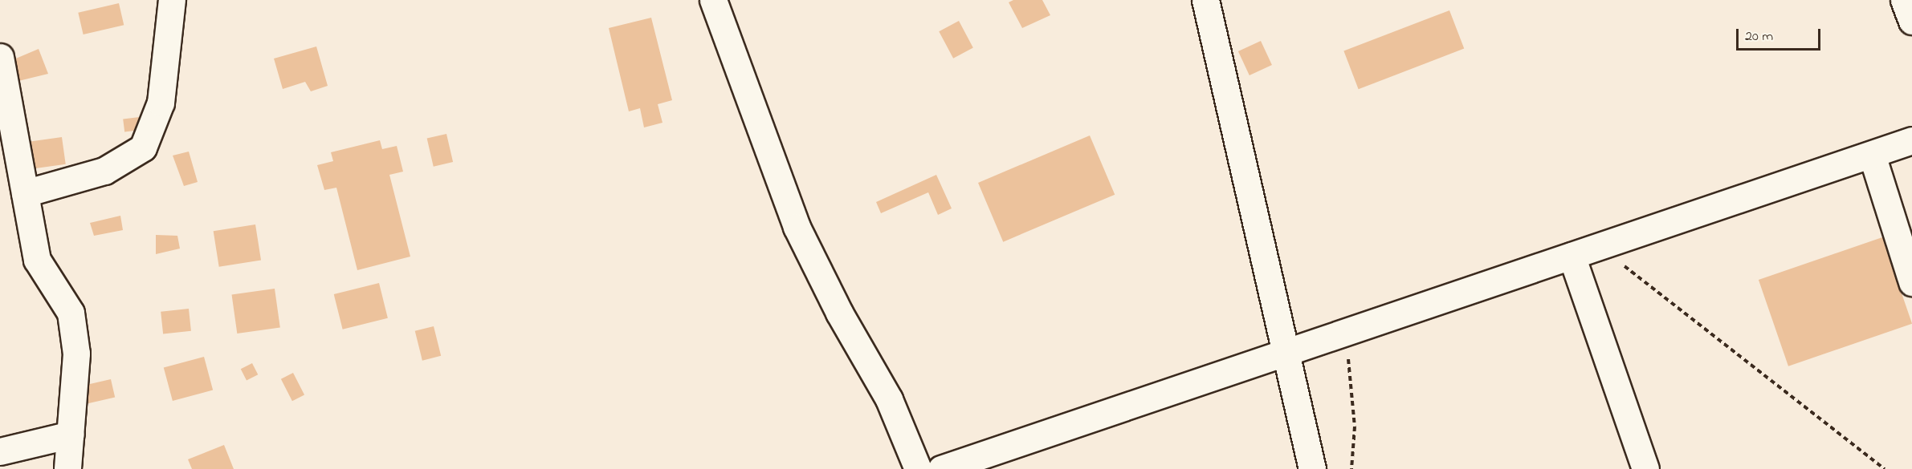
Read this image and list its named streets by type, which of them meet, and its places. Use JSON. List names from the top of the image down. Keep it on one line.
{"scale_bar":"20 m"}
